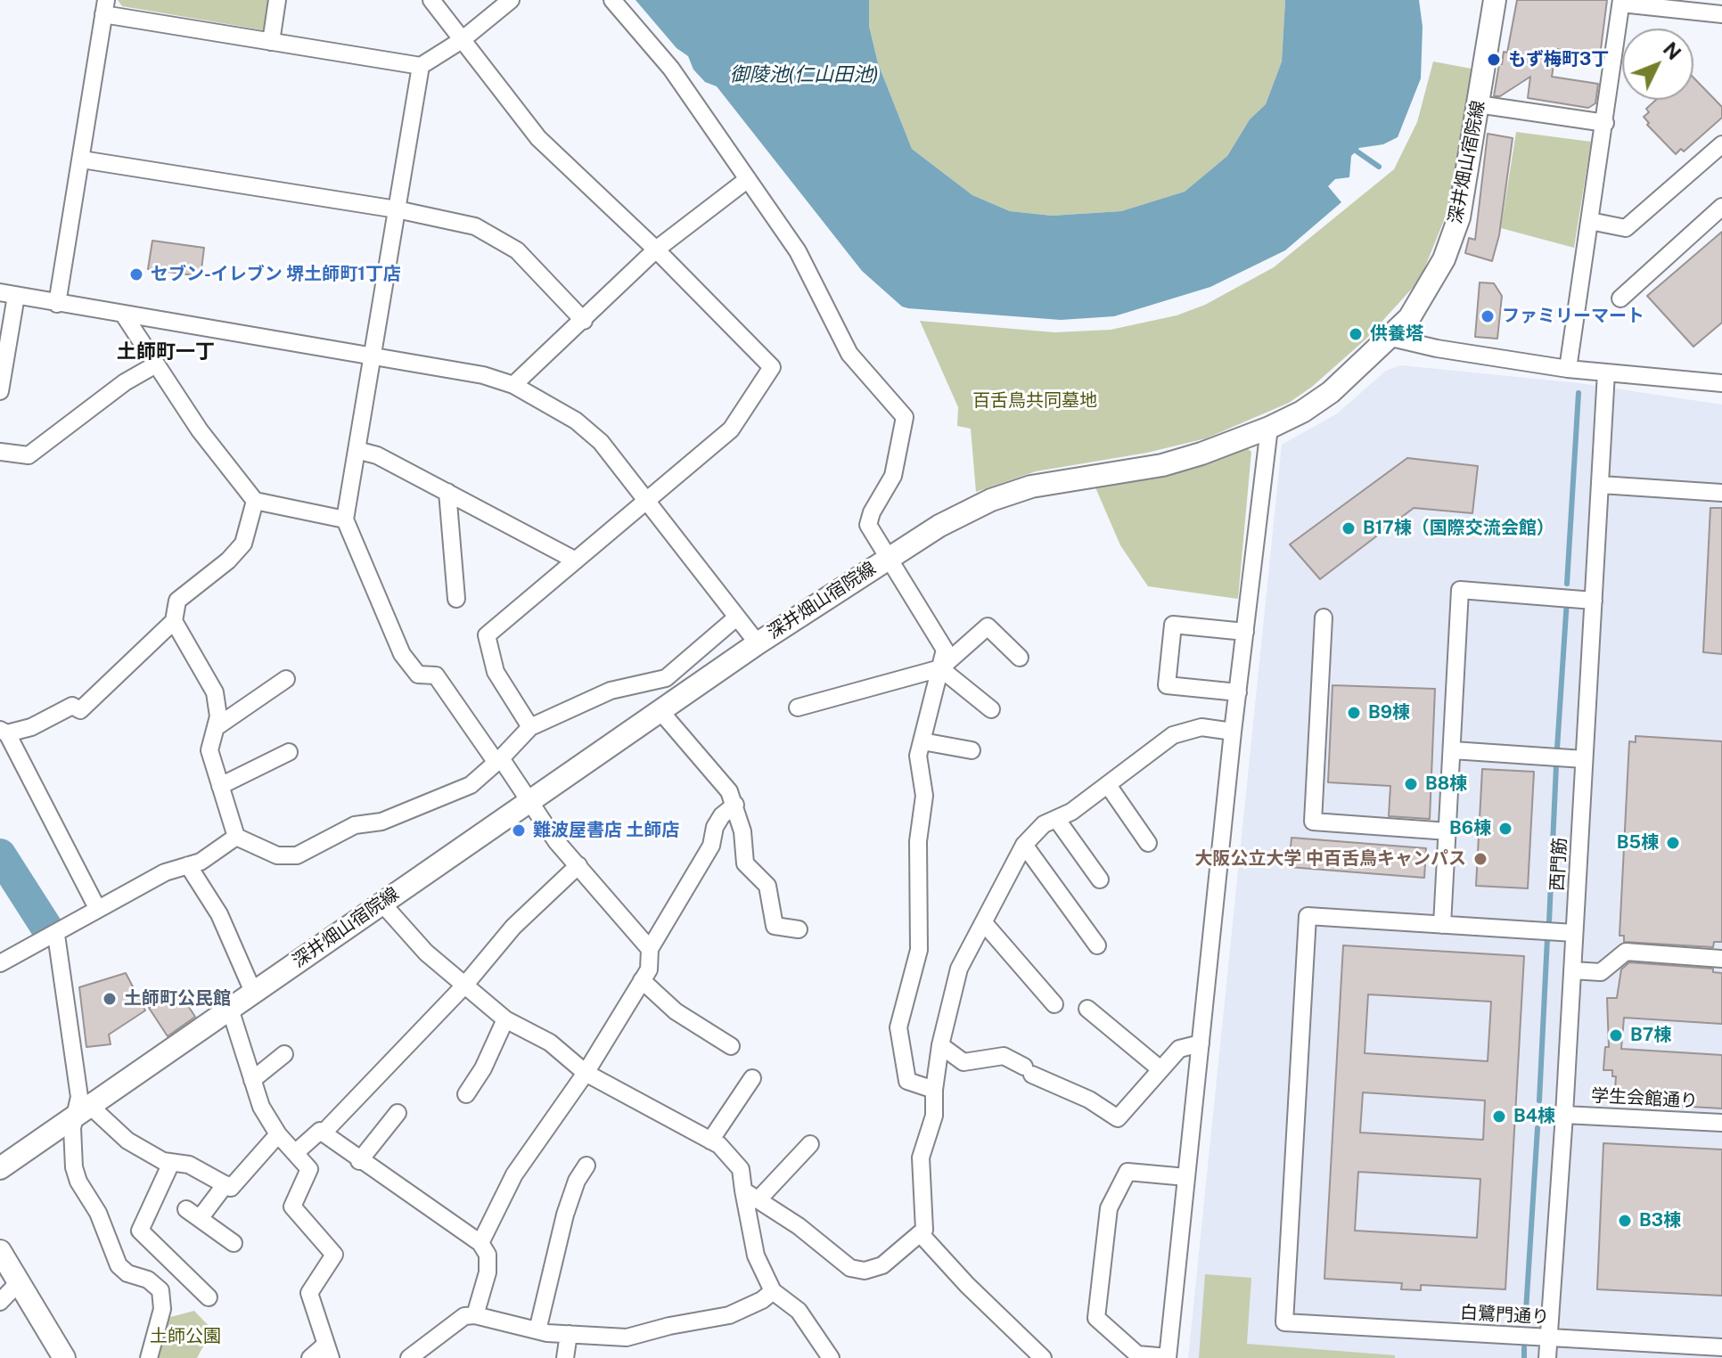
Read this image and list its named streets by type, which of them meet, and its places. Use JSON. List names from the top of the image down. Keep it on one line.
{"streets":{"main road":["深井畑山宿院線"],"street":["西門筋","学生会館通り","白鷺門通り"]},"crossings":[["西門筋","学生会館通り"],["西門筋","白鷺門通り"]],"districts":["土師町一丁"],"water":["御陵池(仁山田池)"],"parks":["百舌鳥共同墓地","土師公園"],"places":["もず梅町3丁","セブン-イレブン 堺土師町1丁店","ファミリーマート","供養塔","B17棟（国際交流会館）","B9棟","B8棟","B6棟","難波屋書店 土師店","B5棟","大阪公立大学 中百舌鳥キャンパス","土師町公民館","B7棟","B4棟","B3棟"],"north":"top right"}
